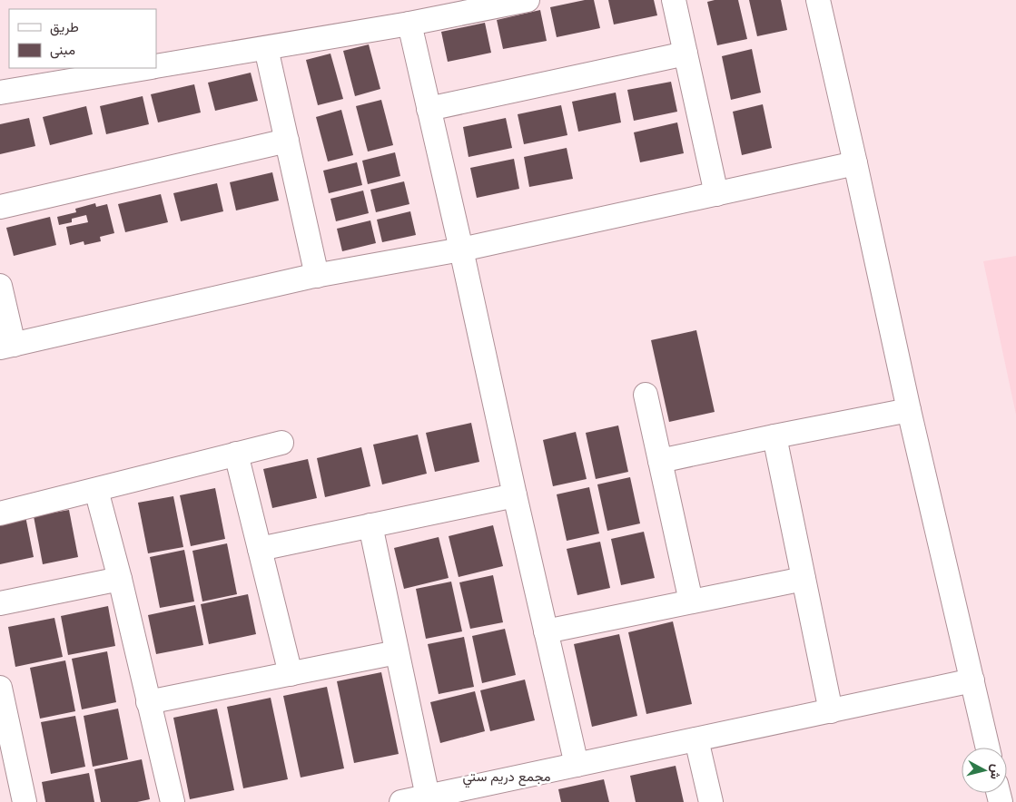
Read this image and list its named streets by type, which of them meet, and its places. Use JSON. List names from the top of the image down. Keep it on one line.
{"districts":["مجمع دريم ستي"],"legend":["طريق","مبنى"],"north":"right"}
